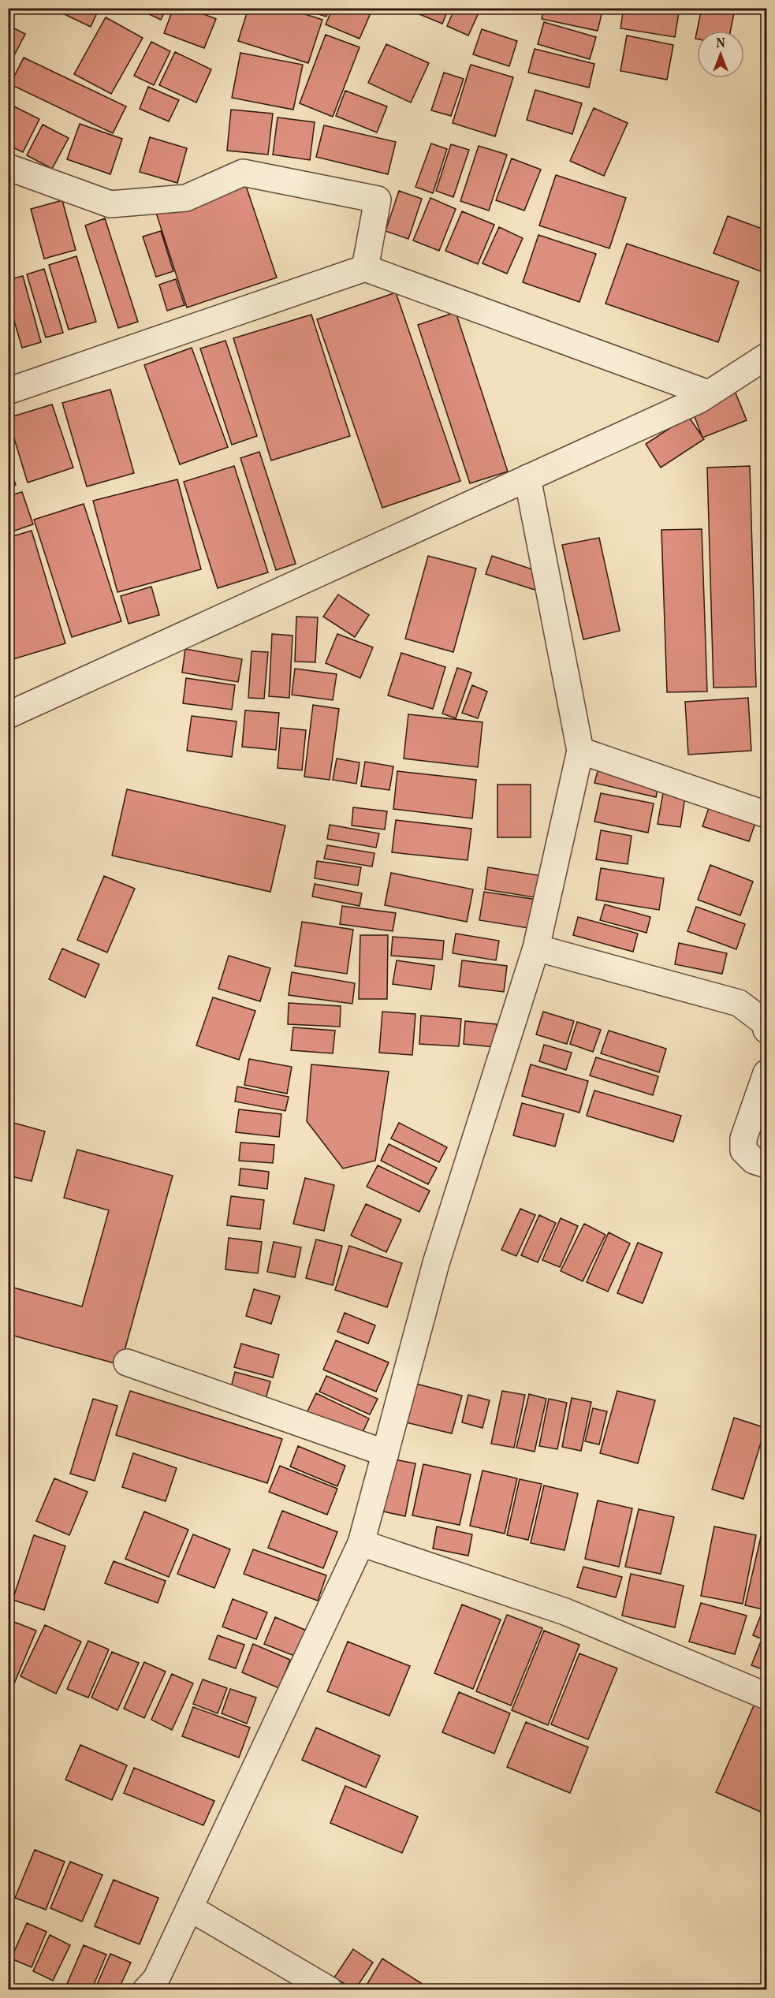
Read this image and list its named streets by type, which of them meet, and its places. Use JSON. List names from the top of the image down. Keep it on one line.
{"north":"top"}
